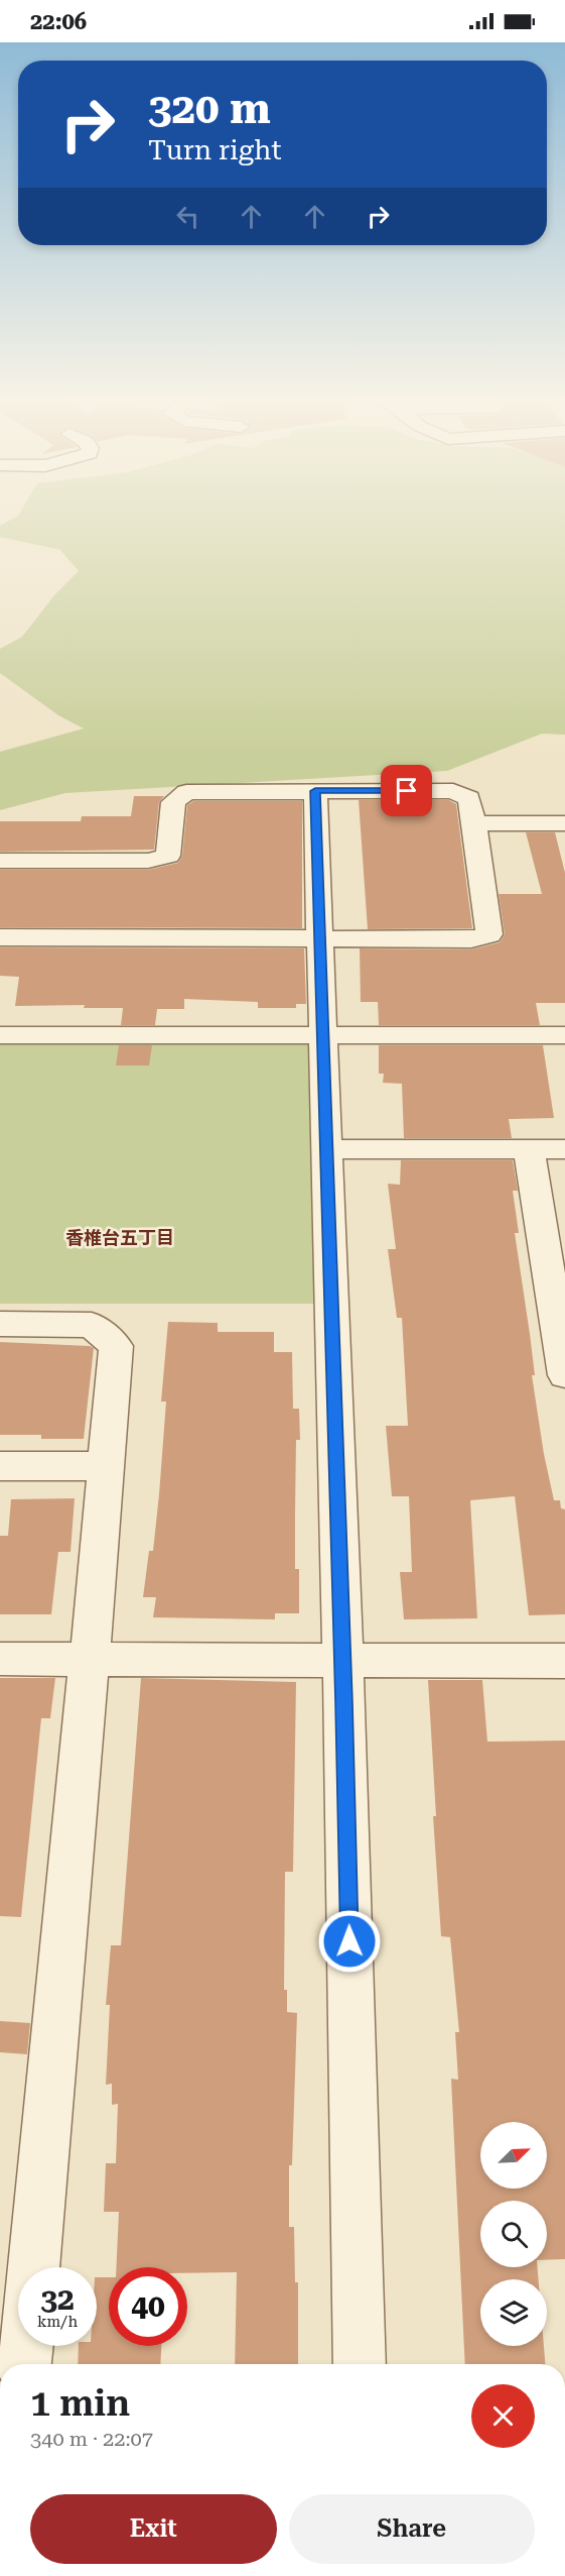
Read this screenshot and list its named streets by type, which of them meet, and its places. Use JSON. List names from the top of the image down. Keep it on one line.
{"districts":["香椎台五丁目"],"north":"top right","page":{"status":"22:06","turn":["320 m","Turn right"],"speed":"32 km/h","limit":"40","heading":["1 min","340 m · 22:07"],"buttons":["Exit","Share"]}}
